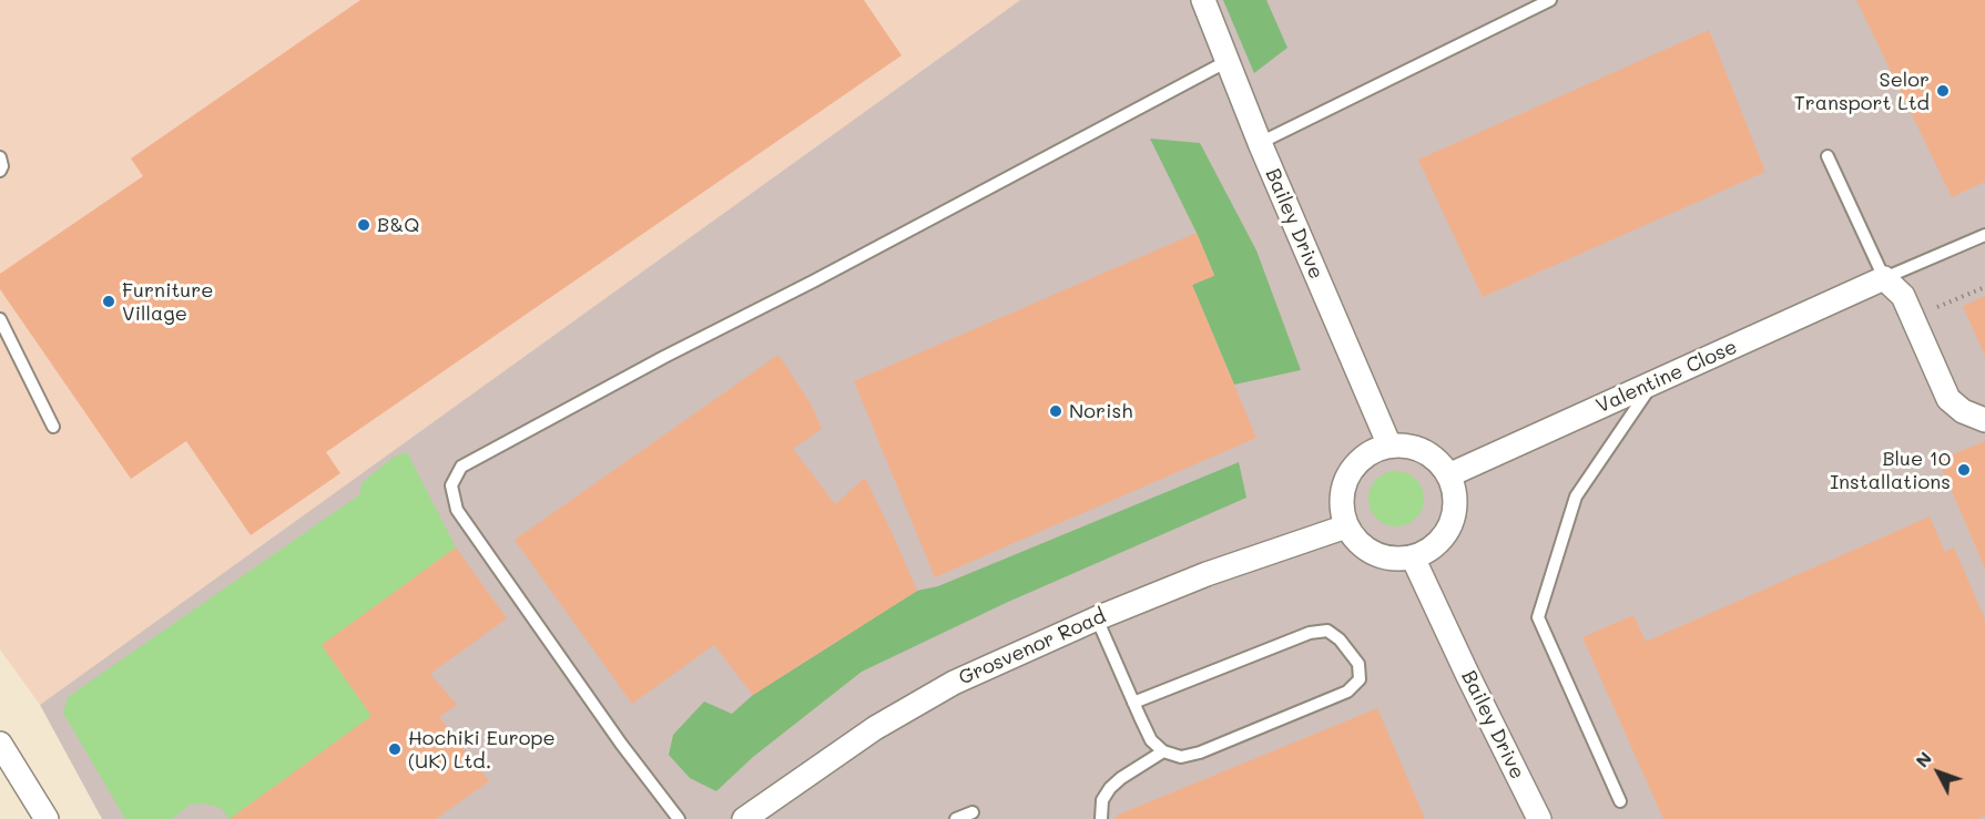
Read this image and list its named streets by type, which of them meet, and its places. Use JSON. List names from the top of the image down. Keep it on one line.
{"streets":{"street":["Bailey Drive","Valentine Close","Grosvenor Road"]},"crossings":[["Bailey Drive","Valentine Close"],["Bailey Drive","Grosvenor Road"],["Valentine Close","Grosvenor Road"]],"places":["Selor Transport Ltd","B&Q","Furniture Village","Norish","Blue 10 Installations","Hochiki Europe (UK) Ltd."],"north":"top left"}
